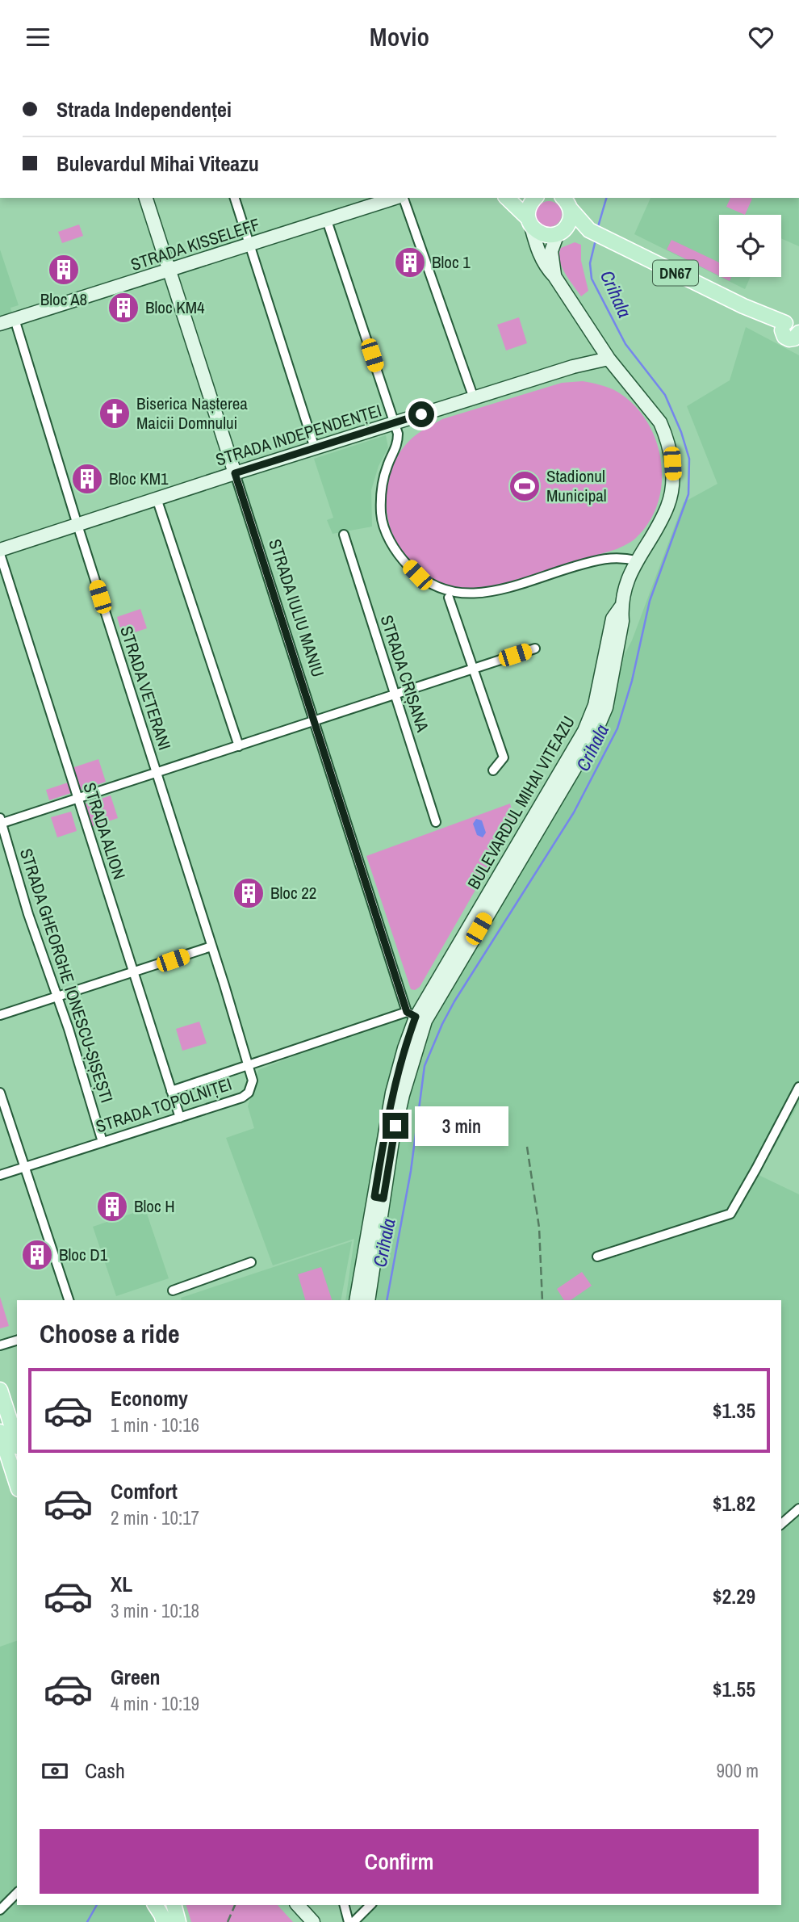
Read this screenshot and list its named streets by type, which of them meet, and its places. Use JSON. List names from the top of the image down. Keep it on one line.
{"streets":{"main road":["STRADA KISSELEFF","DN67","STRADA INDEPENDENȚEI","STRADA IULIU MANIU","BULEVARDUL MIHAI VITEAZU"],"street":["STRADA CRIȘANA","STRADA VETERANI","STRADA ALION","STRADA GHEORGHE IONESCU-ȘIȘEȘTI","STRADA TOPOLNIȚEI"]},"crossings":[["STRADA KISSELEFF","STRADA IULIU MANIU"],["STRADA KISSELEFF","STRADA VETERANI"],["STRADA INDEPENDENȚEI","STRADA IULIU MANIU"],["STRADA INDEPENDENȚEI","STRADA VETERANI"],["STRADA INDEPENDENȚEI","BULEVARDUL MIHAI VITEAZU"],["STRADA INDEPENDENȚEI","STRADA ALION"],["STRADA IULIU MANIU","BULEVARDUL MIHAI VITEAZU"],["STRADA IULIU MANIU","STRADA TOPOLNIȚEI"],["STRADA VETERANI","STRADA TOPOLNIȚEI"],["BULEVARDUL MIHAI VITEAZU","STRADA TOPOLNIȚEI"],["STRADA ALION","STRADA TOPOLNIȚEI"],["STRADA GHEORGHE IONESCU-ȘIȘEȘTI","STRADA TOPOLNIȚEI"]],"water":["Crihala"],"places":{"building":["Bloc 1","Bloc A8","Bloc KM4","Bloc KM1","Bloc 22","Bloc H","Bloc D1"],"church":["Biserica Nașterea Maicii Domnului"],"sports":["Stadionul Municipal"]},"page":{"header":"Movio","banner":["Strada Independenței","Bulevardul Mihai Viteazu"],"bubble":"3 min","heading":"Choose a ride","list":[{"name":"Economy","note":"1 min · 10:16","value":"$1.35"},{"name":"Comfort","note":"2 min · 10:17","value":"$1.82"},{"name":"XL","note":"3 min · 10:18","value":"$2.29"},{"name":"Green","note":"4 min · 10:19","value":"$1.55"}],"pay":["Cash","900 m"],"buttons":"Confirm"}}
